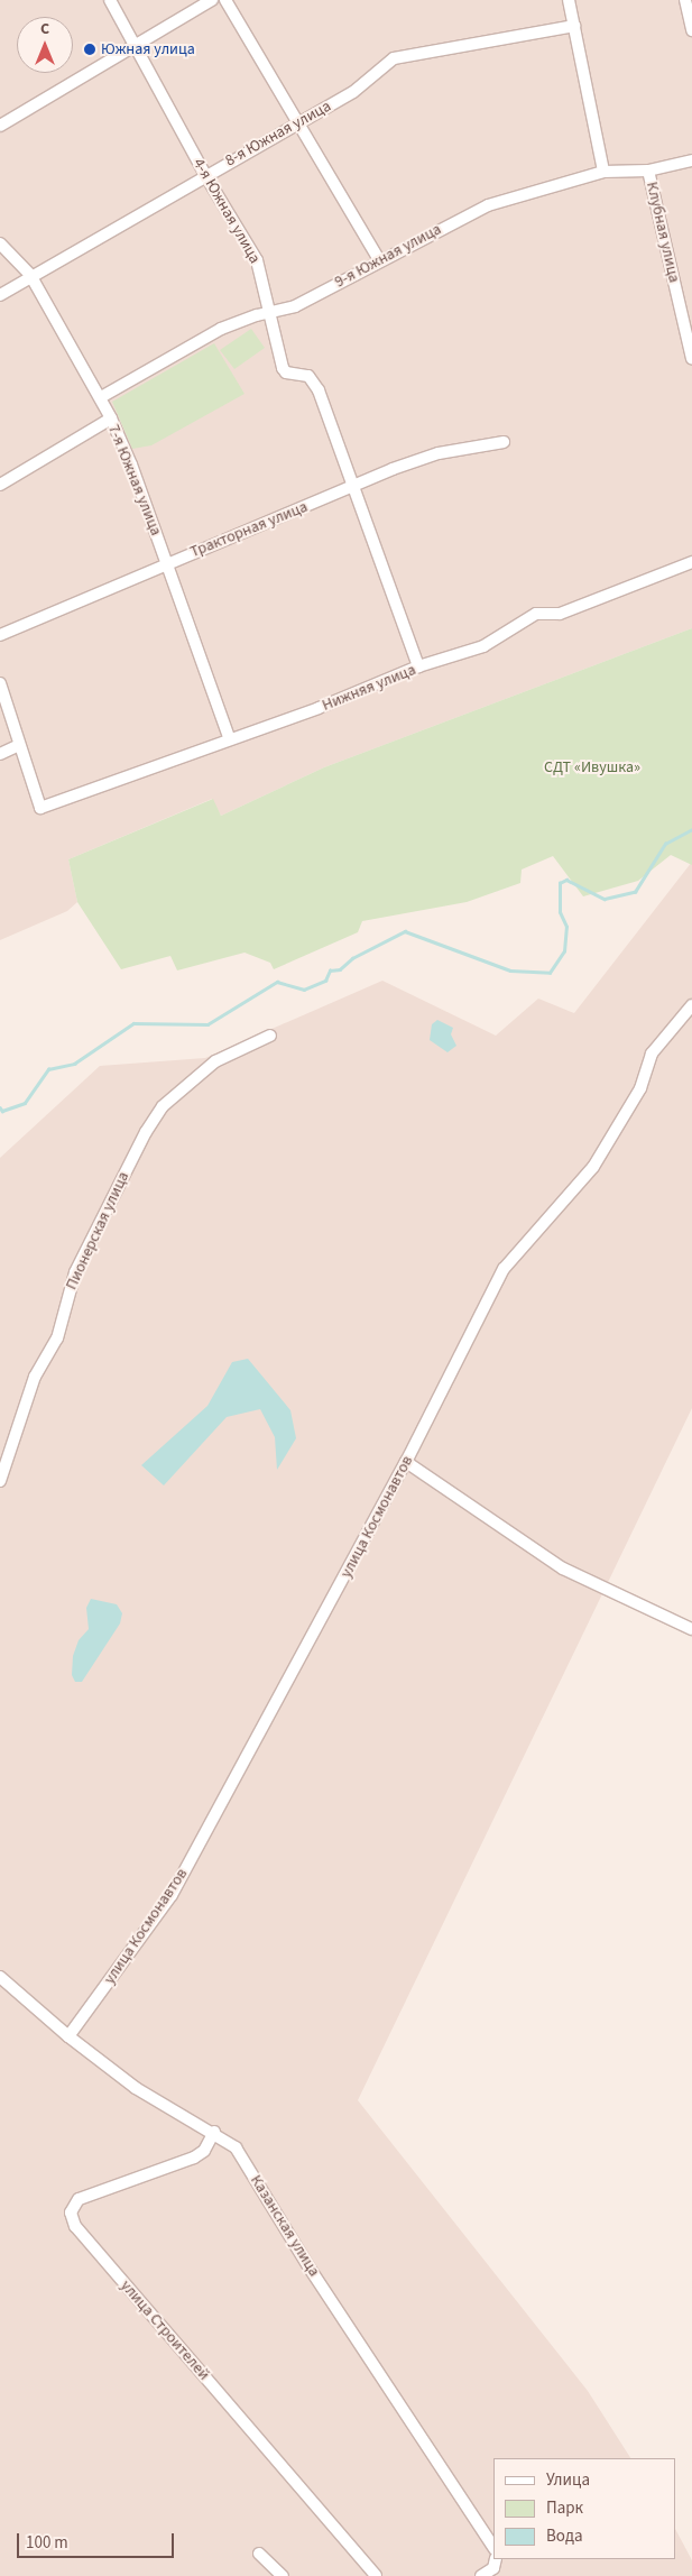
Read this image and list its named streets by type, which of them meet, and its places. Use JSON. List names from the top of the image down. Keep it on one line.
{"streets":{"street":["8-я Южная улица","4-я Южная улица","Клубная улица","9-я Южная улица","7-я Южная улица","Тракторная улица","Нижняя улица","Пионерская улица","улица Космонавтов","Казанская улица","улица Строителей"]},"crossings":[["8-я Южная улица","4-я Южная улица"],["8-я Южная улица","7-я Южная улица"],["4-я Южная улица","9-я Южная улица"],["4-я Южная улица","Тракторная улица"],["4-я Южная улица","Нижняя улица"],["Клубная улица","9-я Южная улица"],["9-я Южная улица","7-я Южная улица"],["7-я Южная улица","Тракторная улица"],["7-я Южная улица","Нижняя улица"],["улица Космонавтов","Казанская улица"],["Казанская улица","улица Строителей"]],"parks":["СДТ «Ивушка»"],"places":["Южная улица"],"legend":["Улица","Парк","Вода"],"scale_bar":"100 m","north":"top"}
